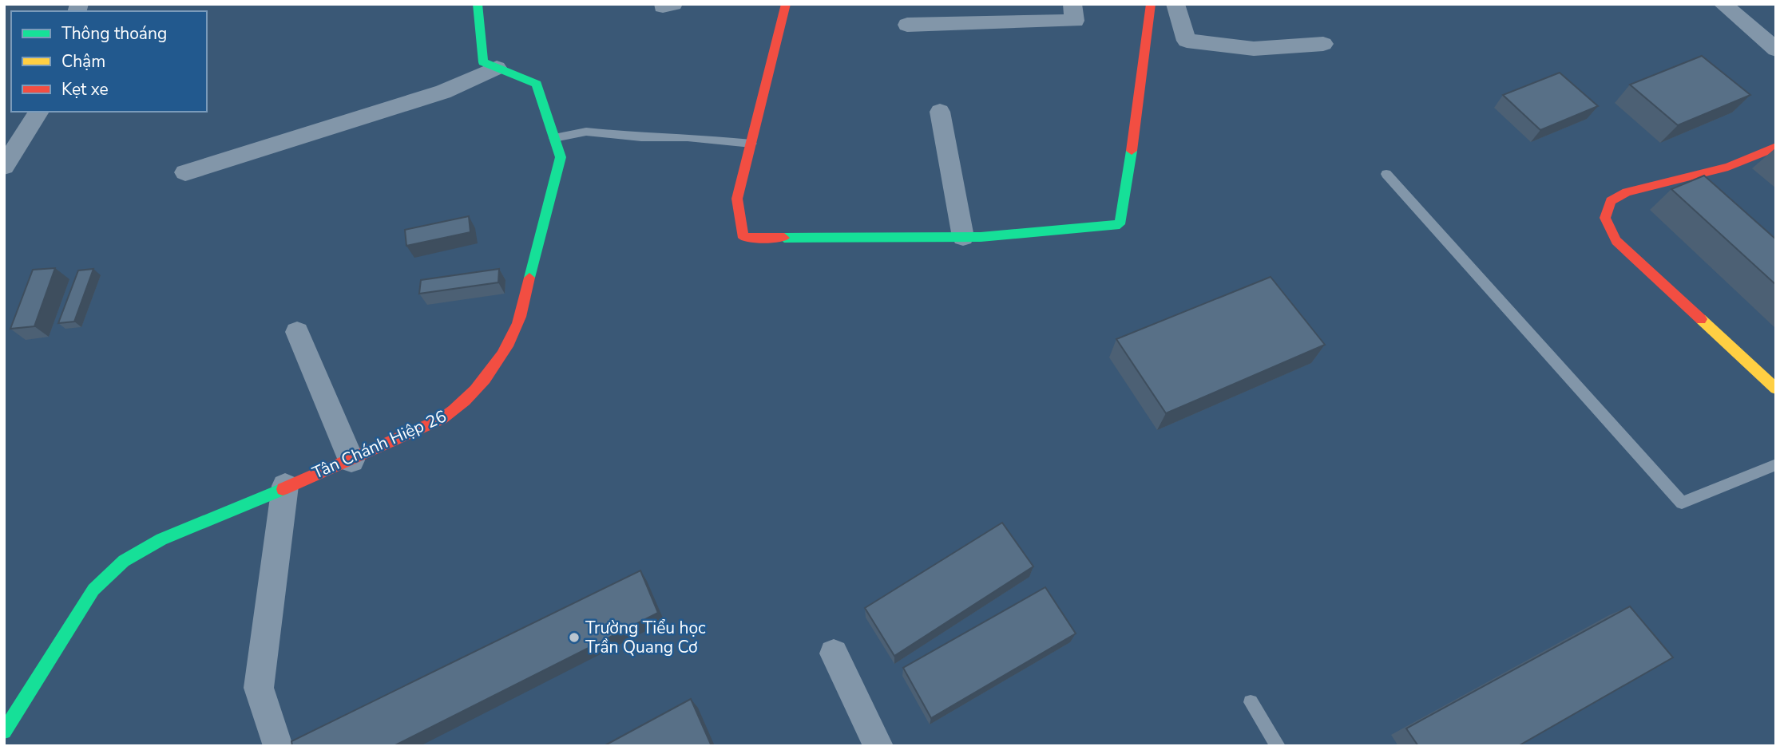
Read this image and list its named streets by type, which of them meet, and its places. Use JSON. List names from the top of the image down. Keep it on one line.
{"streets":{"street":["Tân Chánh Hiệp 26"]},"places":["Trường Tiểu học Trần Quang Cơ"],"legend":["Thông thoáng","Chậm","Kẹt xe"]}
